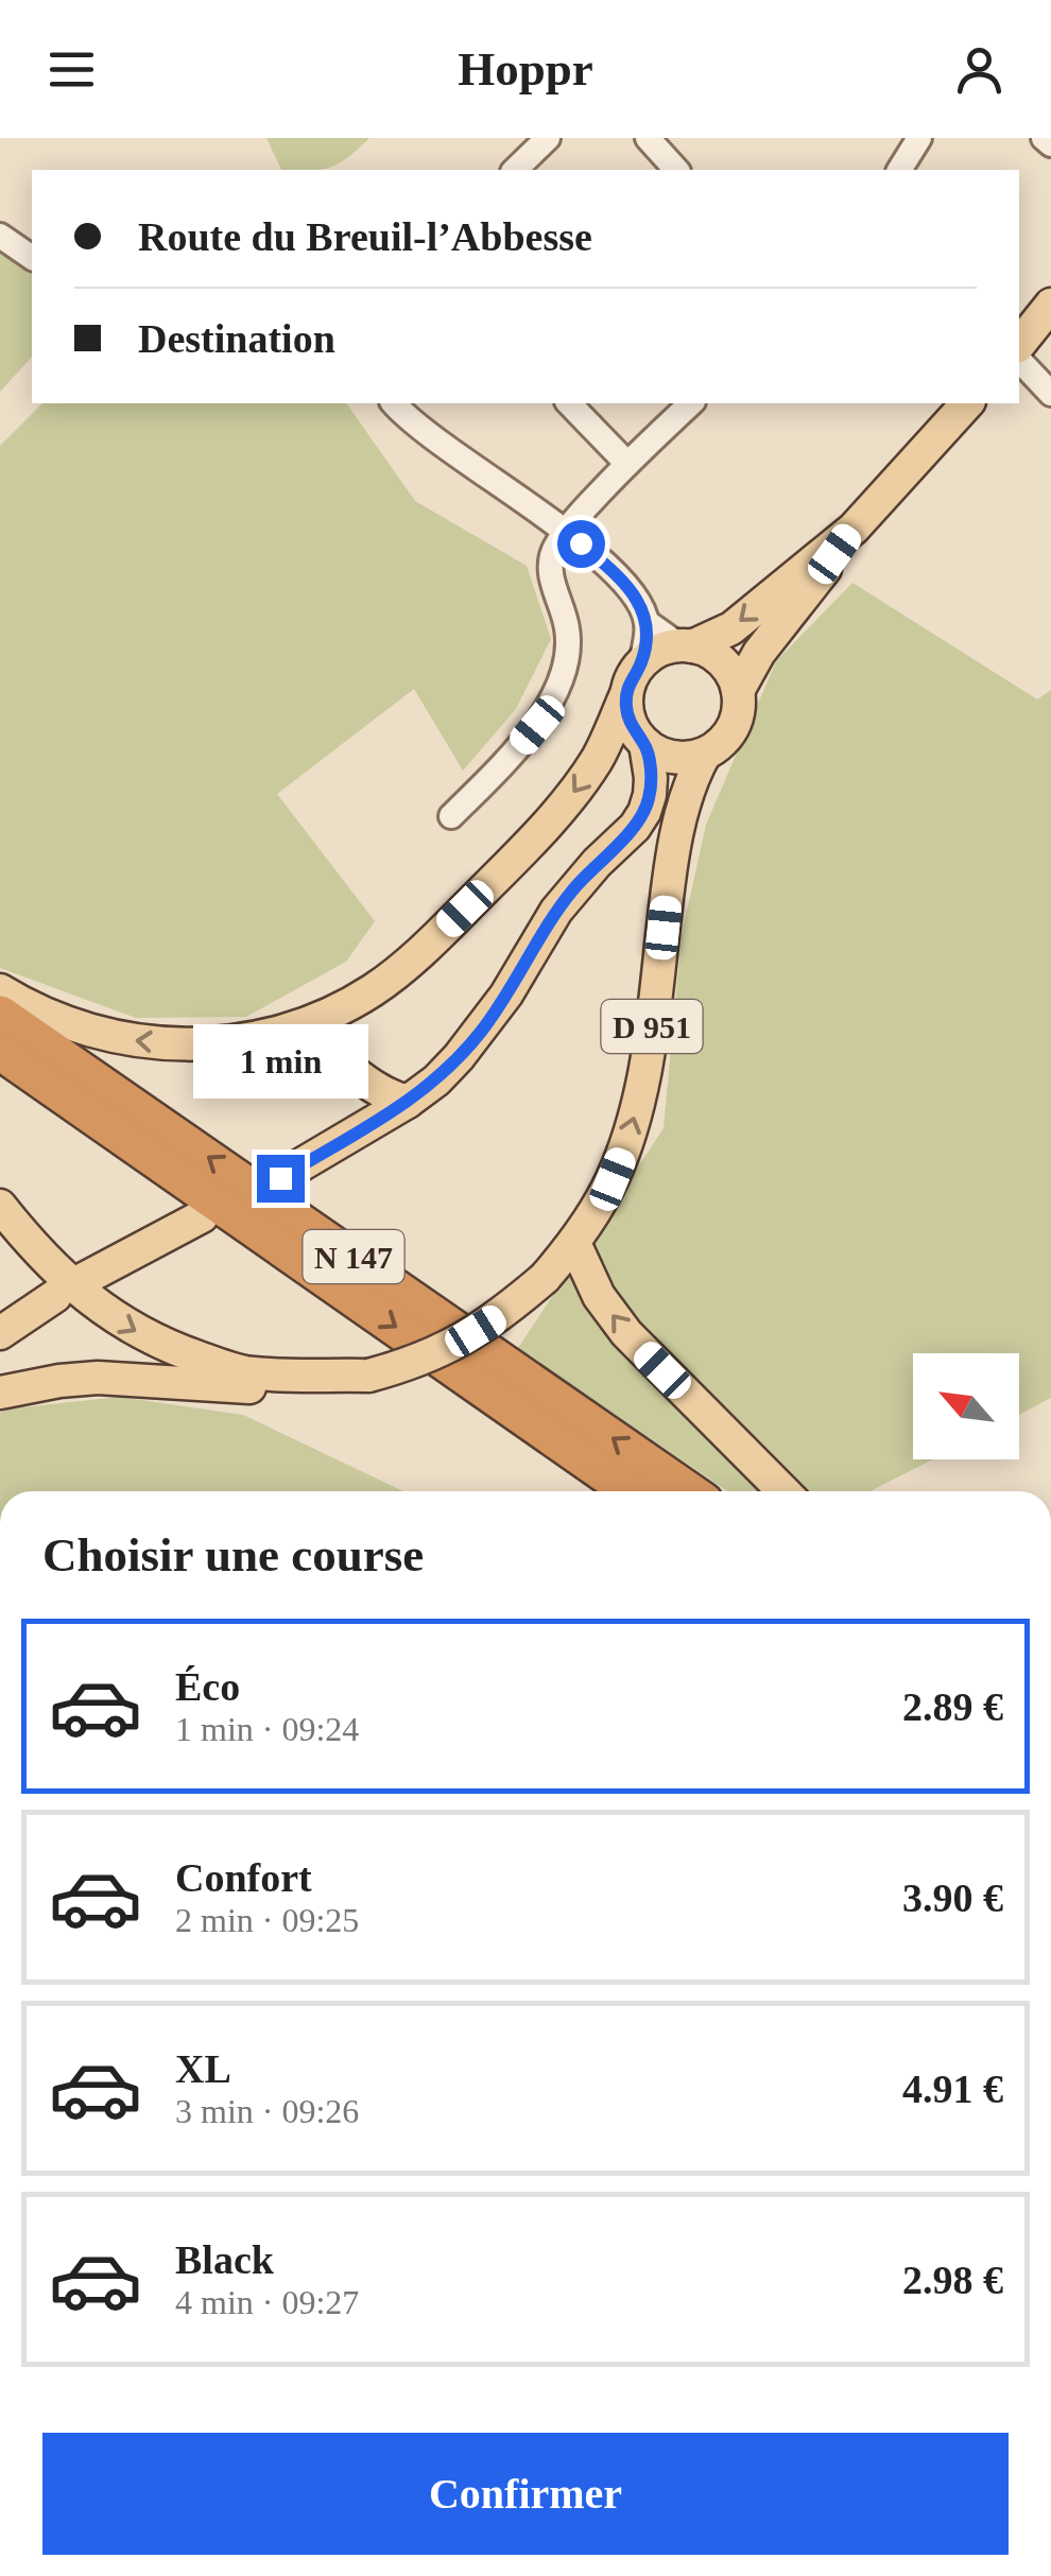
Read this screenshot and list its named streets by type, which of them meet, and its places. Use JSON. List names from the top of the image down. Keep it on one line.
{"streets":{"highway":["N 147"],"main road":["D 951"]},"north":"top left","page":{"header":"Hoppr","banner":["Route du Breuil-l’Abbesse","Destination"],"bubble":"1 min","heading":"Choisir une course","list":[{"name":"Éco","note":"1 min · 09:24","value":"2.89 €"},{"name":"Confort","note":"2 min · 09:25","value":"3.90 €"},{"name":"XL","note":"3 min · 09:26","value":"4.91 €"},{"name":"Black","note":"4 min · 09:27","value":"2.98 €"}],"buttons":"Confirmer"}}
